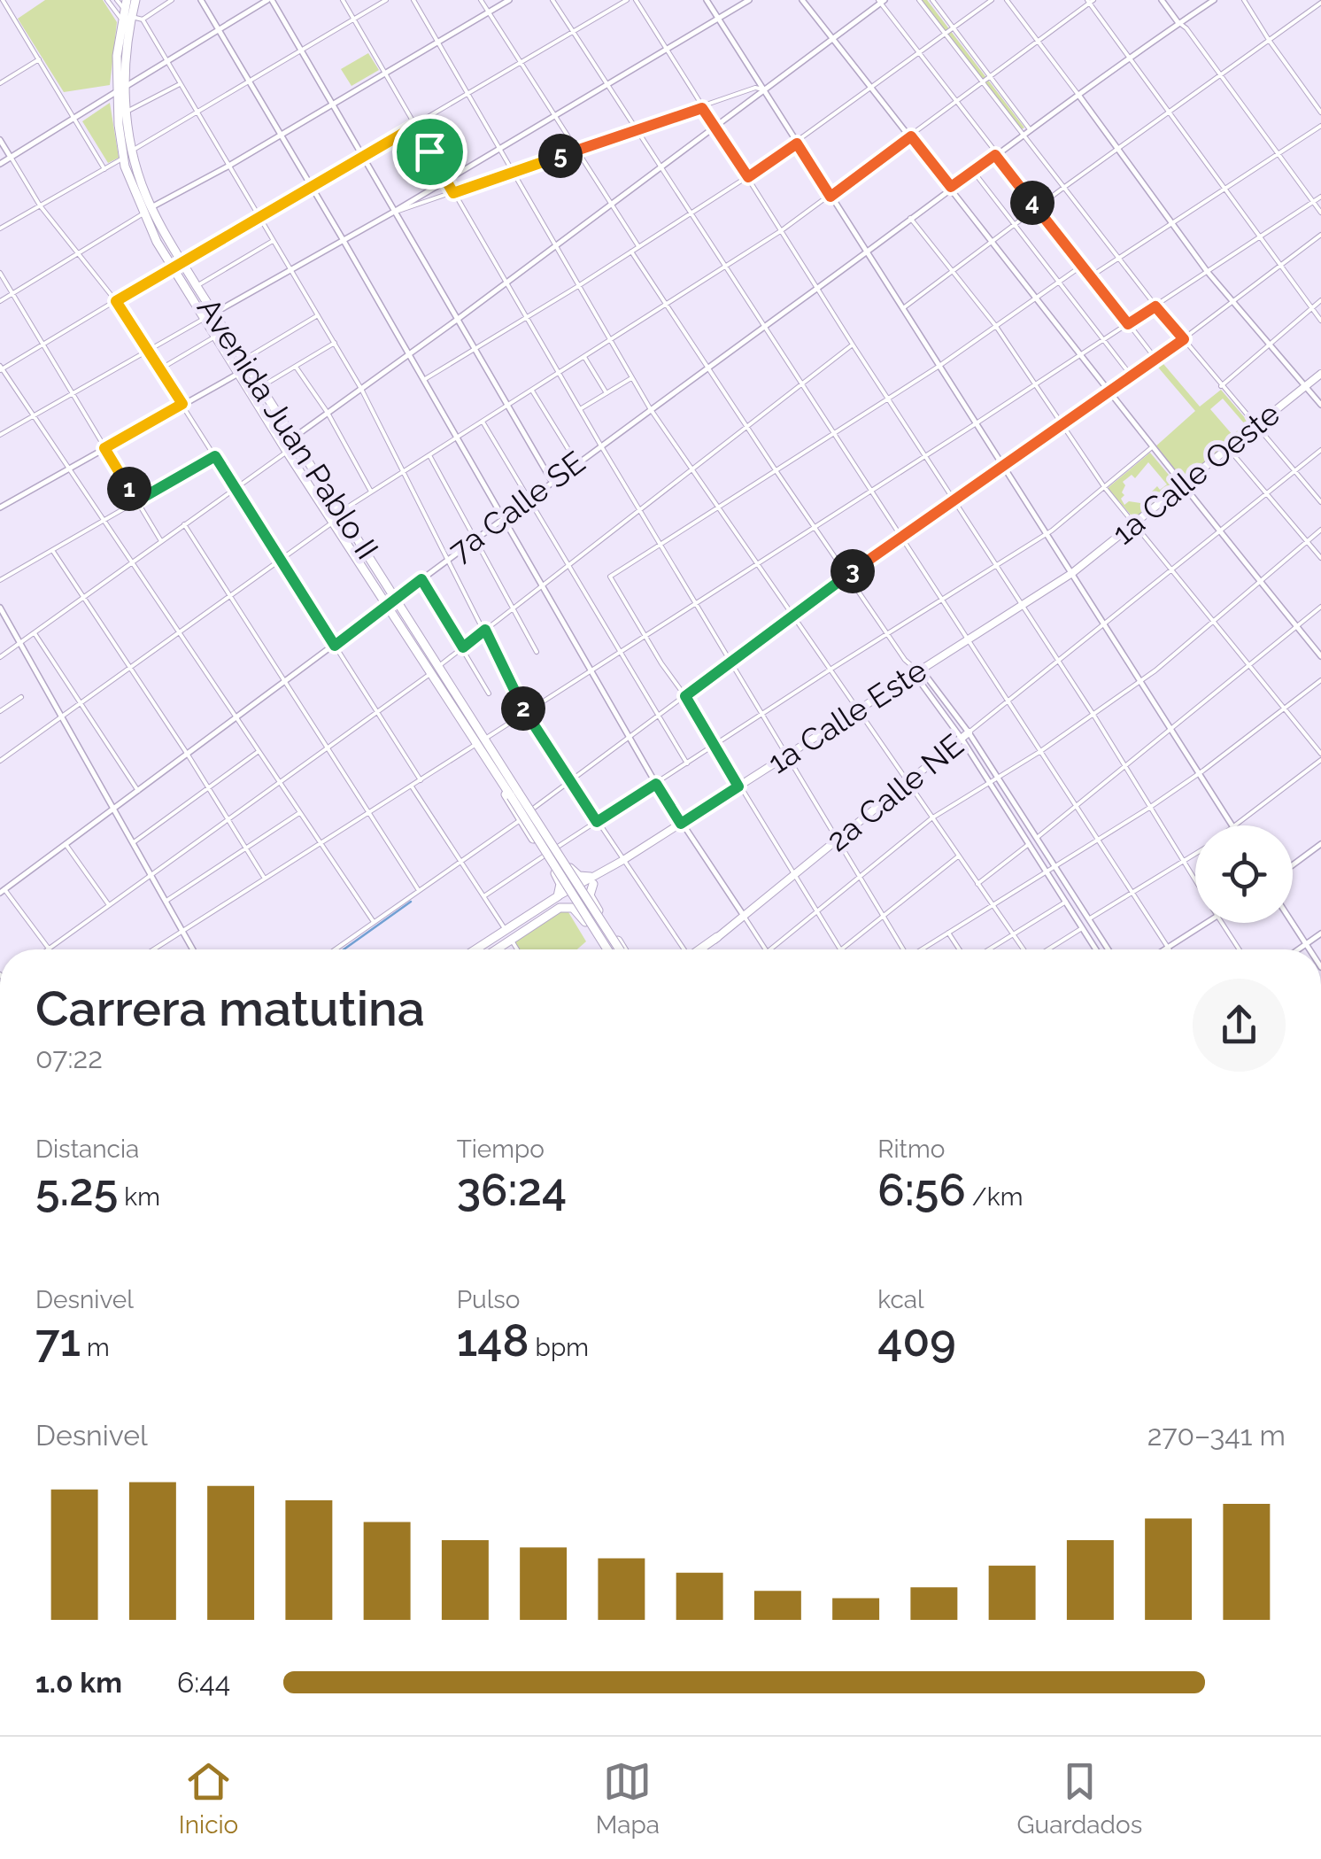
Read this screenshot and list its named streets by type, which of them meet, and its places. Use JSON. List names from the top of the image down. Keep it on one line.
{"streets":{"highway":["Avenida Juan Pablo II"],"main road":["1a Calle Oeste","1a Calle Este","2a Calle NE"],"street":["7a Calle SE"]},"crossings":[["Avenida Juan Pablo II","7a Calle SE"],["1a Calle Oeste","1a Calle Este"]],"page":{"pins":["5","4","1","3","2"],"heading":["Carrera matutina","07:22"],"stats":[["Distancia","5.25 km"],["Tiempo","36:24"],["Ritmo","6:56 /km"],["Desnivel","71 m"],["Pulso","148 bpm"],["kcal","409"]],"chart":["Desnivel","270–341 m"],"list":[{"name":"1.0 km","note":"6:44"}],"tabs":["Inicio","Mapa","Guardados"]}}
